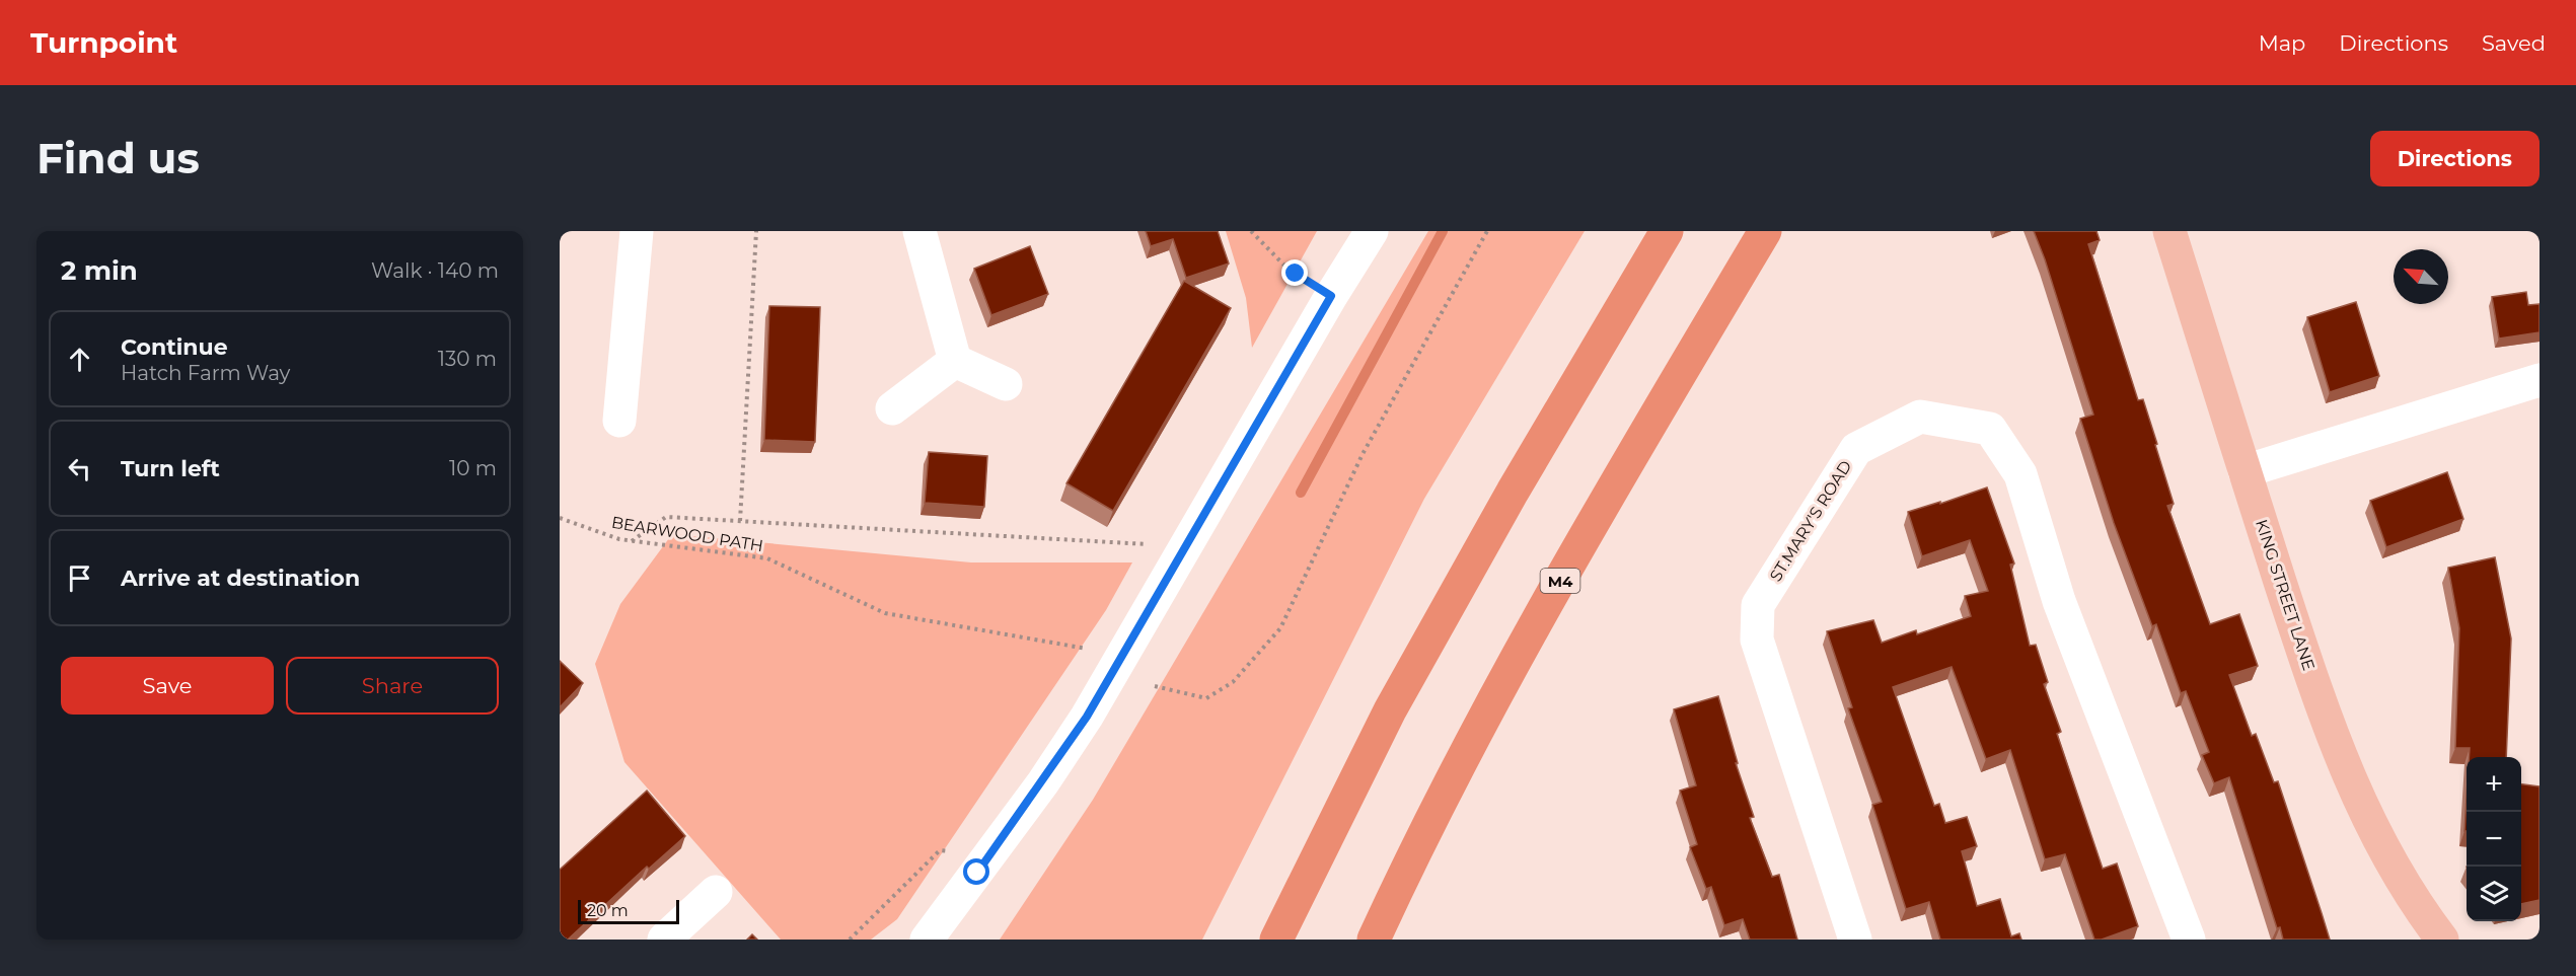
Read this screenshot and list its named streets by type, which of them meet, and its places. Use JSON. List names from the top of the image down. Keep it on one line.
{"streets":{"highway":["M4"],"main road":["KING STREET LANE"],"street":["ST.MARY'S ROAD"],"path":["BEARWOOD PATH"]},"scale_bar":"20 m","north":"top left","page":{"header":"Turnpoint","nav":["Map","Directions","Saved"],"buttons":["Directions",["Save","Share"]],"title":"Find us","heading":["2 min","Walk · 140 m"],"list":[["Continue","Hatch Farm Way","130 m"],["Turn left","10 m"],"Arrive at destination"],"map_buttons":["+","−"],"scale":"20 m"}}
